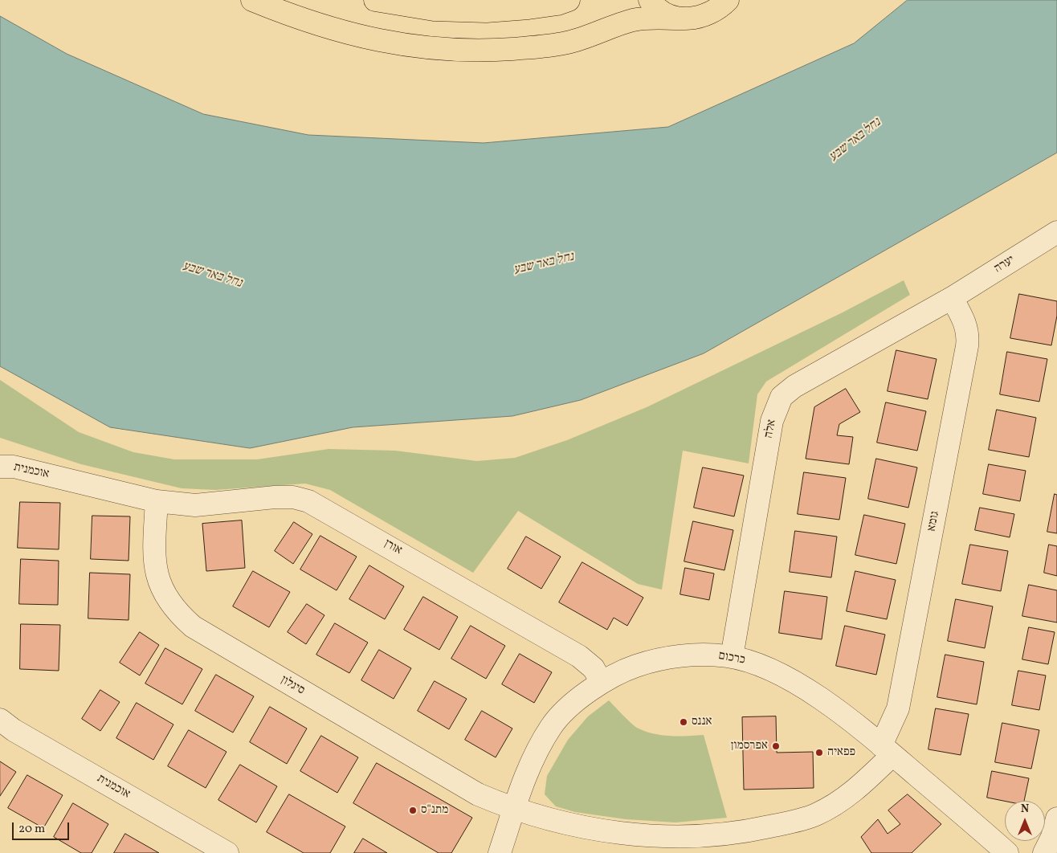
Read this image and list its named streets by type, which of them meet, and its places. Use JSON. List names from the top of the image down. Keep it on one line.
{"streets":{"street":["יערה","אלה","אוכמנית","גומא","אורן","כרכום","סיגלון"]},"crossings":[["יערה","אלה"],["יערה","גומא"],["אלה","גומא"],["אלה","כרכום"],["אוכמנית","אורן"],["אוכמנית","סיגלון"],["גומא","כרכום"],["אורן","כרכום"],["אורן","סיגלון"],["כרכום","סיגלון"]],"water":["נחל באר שבע"],"places":["אננס","אפרסמון","פפאיה","מתנ\"ס"],"scale_bar":"20 m","north":"top"}
